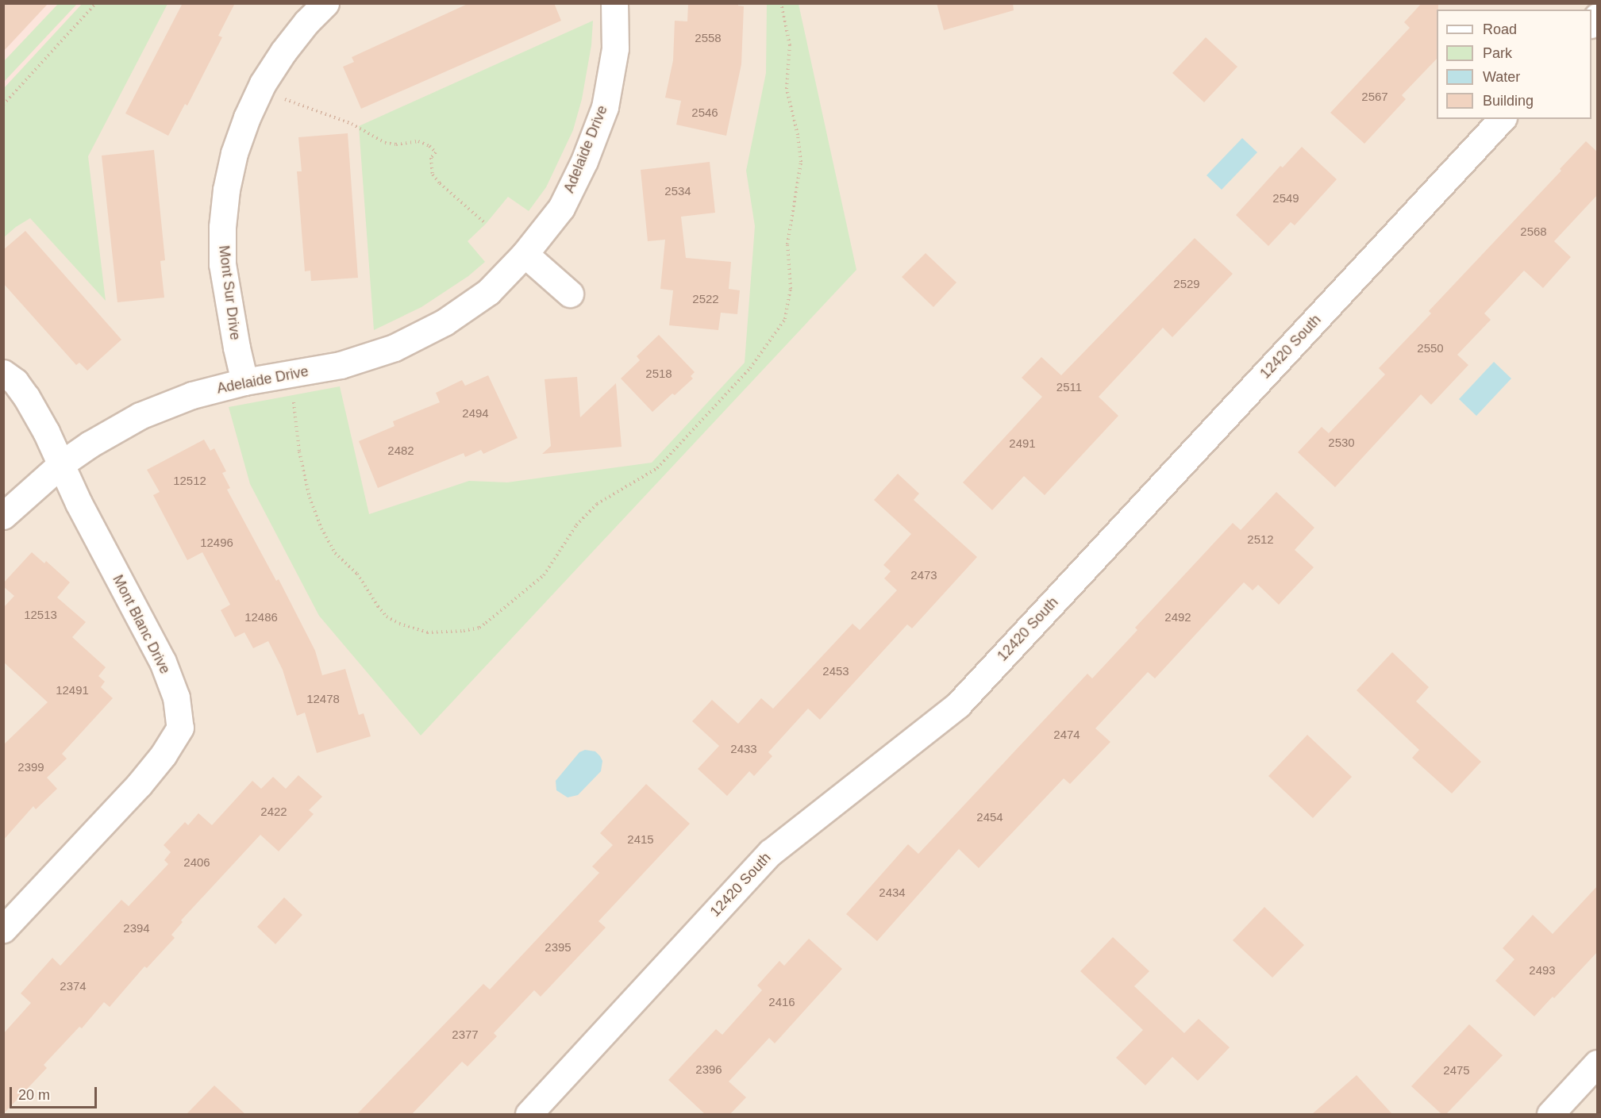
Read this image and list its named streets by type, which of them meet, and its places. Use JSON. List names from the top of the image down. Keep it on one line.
{"streets":{"street":["Adelaide Drive","Mont Sur Drive","12420 South","Mont Blanc Drive"]},"crossings":[["Adelaide Drive","Mont Sur Drive"],["Adelaide Drive","Mont Blanc Drive"]],"house_numbers":["2558","2567","2546","2534","2549","2568","2529","2522","2550","2518","2511","2494","2530","2491","2482","12512","2512","12496","2473","12513","12486","2492","2453","12491","12478","2474","2433","2399","2422","2454","2415","2406","2434","2394","2395","2493","2374","2416","2377","2396","2475"],"legend":["Road","Park","Water","Building"],"scale_bar":"20 m"}
